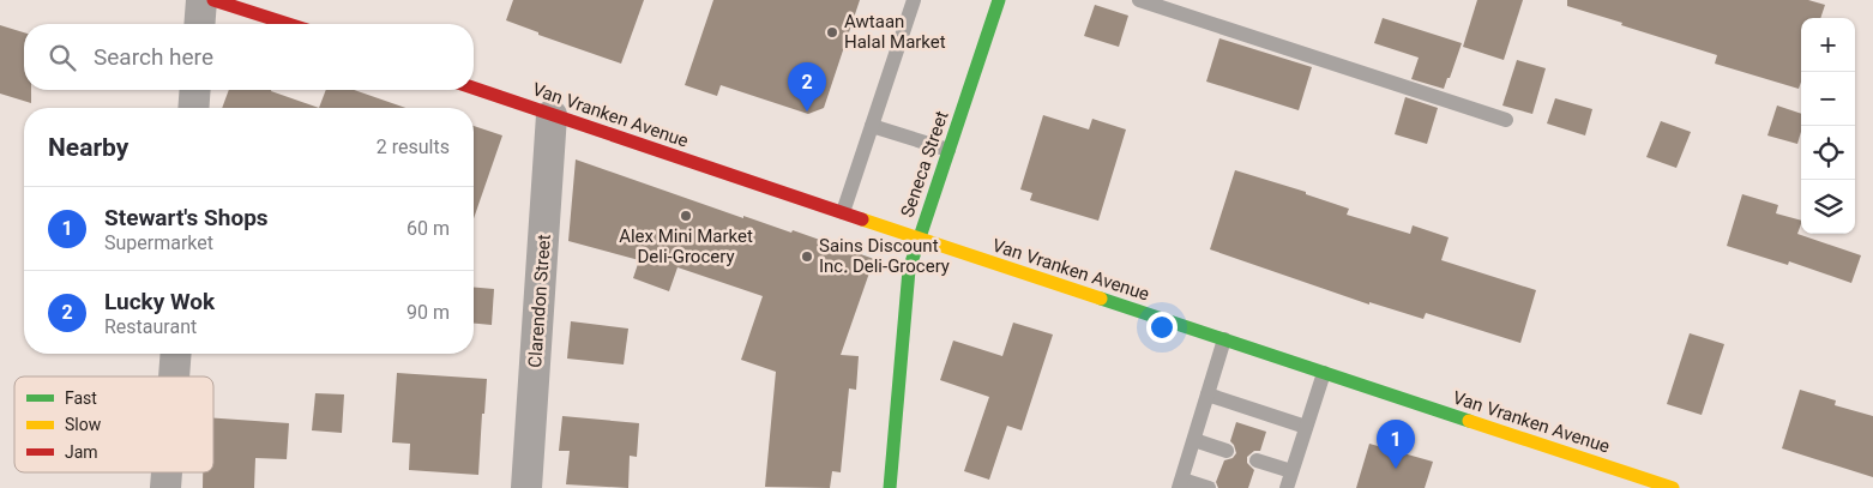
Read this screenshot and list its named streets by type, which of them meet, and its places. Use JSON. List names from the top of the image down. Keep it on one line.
{"streets":{"street":["Van Vranken Avenue","Seneca Street","Clarendon Street"]},"crossings":[["Van Vranken Avenue","Seneca Street"],["Van Vranken Avenue","Clarendon Street"]],"places":["Awtaan Halal Market","Alex Mini Market Deli-Grocery","Sains Discount Inc. Deli-Grocery"],"legend":["Fast","Slow","Jam"],"page":{"map_buttons":["+","−"],"search":"Search here","pins":["2","1"],"heading":["Nearby","2 results"],"list":[{"mark":"1","name":"Stewart's Shops","note":"Supermarket","value":"60 m"},{"mark":"2","name":"Lucky Wok","note":"Restaurant","value":"90 m"}]}}
